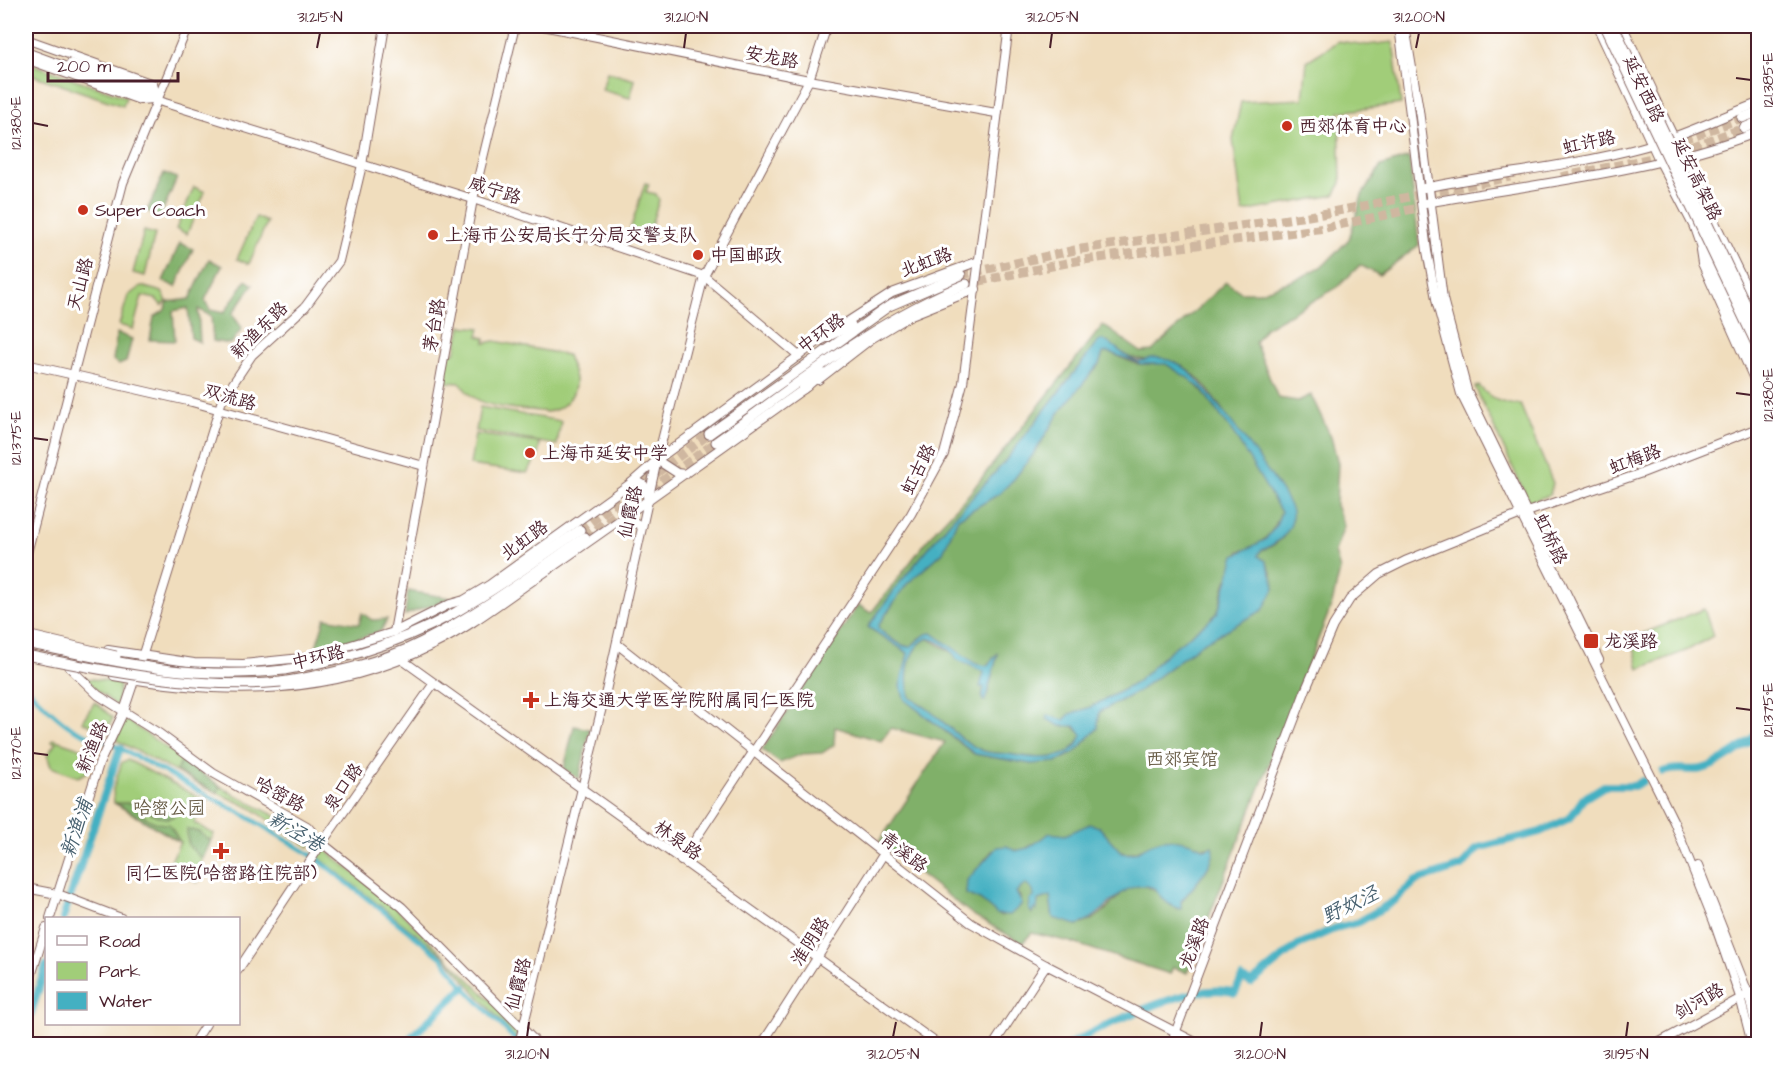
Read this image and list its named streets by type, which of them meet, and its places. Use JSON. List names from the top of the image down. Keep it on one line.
{"streets":{"highway":["延安高架路","中环路"],"main road":["延安西路","虹许路","北虹路","虹桥路","剑河路"],"street":["安龙路","威宁路","天山路","茅台路","新渔东路","双流路","虹梅路","虹古路","仙霞路","新渔路","泉口路","哈密路","林泉路","青溪路","淮阴路","龙溪路"]},"crossings":[["安龙路","虹古路"],["安龙路","仙霞路"],["延安西路","虹许路"],["延安西路","延安高架路"],["虹许路","虹桥路"],["威宁路","北虹路"],["威宁路","天山路"],["威宁路","茅台路"],["威宁路","新渔东路"],["威宁路","仙霞路"],["北虹路","茅台路"],["北虹路","新渔东路"],["北虹路","虹古路"],["北虹路","仙霞路"],["北虹路","新渔路"],["天山路","双流路"],["茅台路","双流路"],["新渔东路","双流路"],["新渔东路","新渔路"],["虹梅路","虹桥路"],["虹梅路","龙溪路"],["虹古路","林泉路"],["虹古路","青溪路"],["仙霞路","哈密路"],["仙霞路","林泉路"],["仙霞路","青溪路"],["虹桥路","龙溪路"],["虹桥路","剑河路"],["新渔路","哈密路"],["泉口路","哈密路"],["泉口路","林泉路"],["林泉路","淮阴路"],["青溪路","淮阴路"],["青溪路","龙溪路"]],"water":["新渔浦","新泾港","野奴泾"],"parks":["西郊宾馆","哈密公园"],"places":{"other":["西郊体育中心","Super Coach","上海市公安局长宁分局交警支队","中国邮政","上海市延安中学"],"transit":["龙溪路"],"health":["上海交通大学医学院附属同仁医院","同仁医院(哈密路住院部)"]},"legend":["Road","Park","Water"],"scale_bar":"200 m","coordinates":["31.215°N","31.210°N","31.205°N","31.200°N","121.385°E","121.380°E","121.375°E","121.370°E","31.195°N"]}
